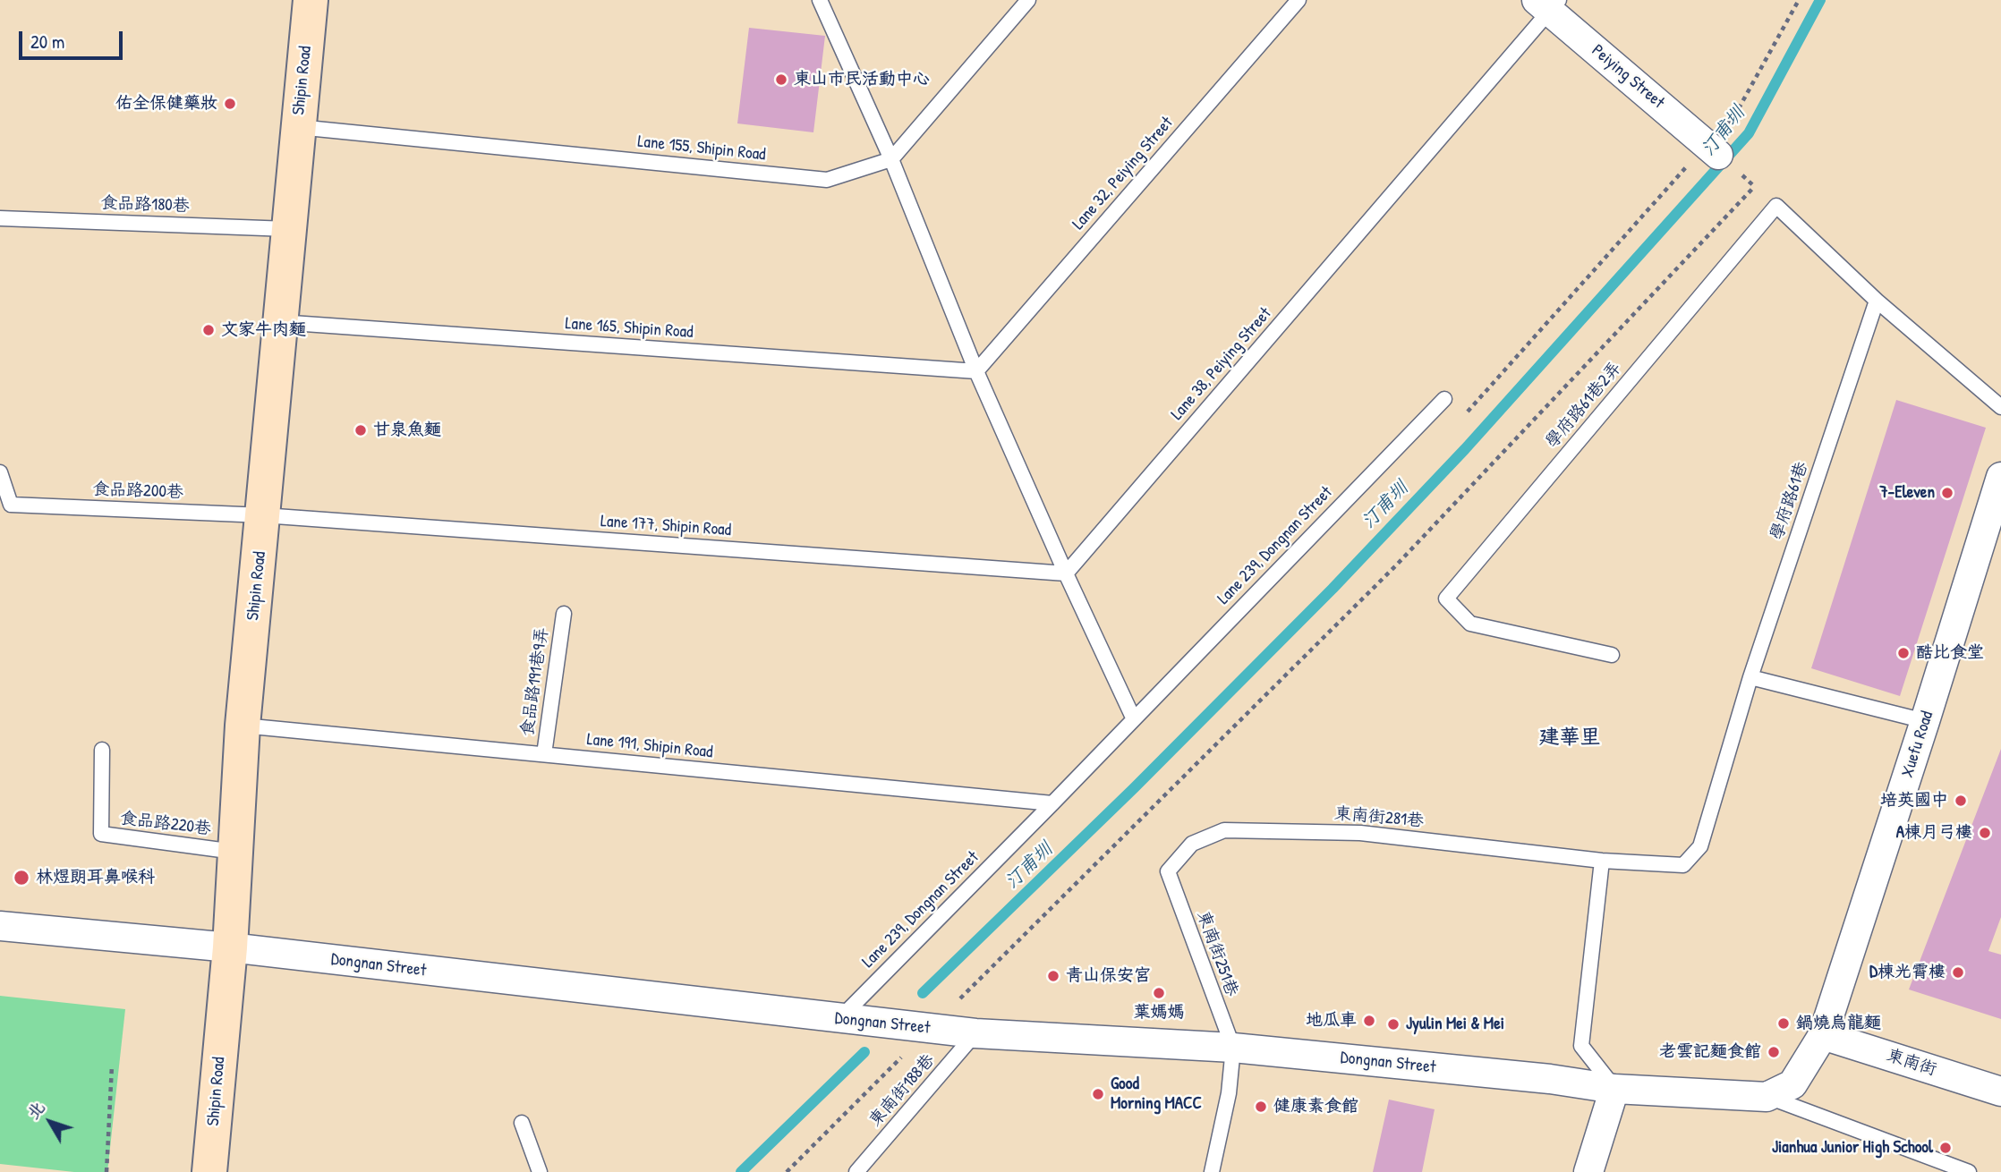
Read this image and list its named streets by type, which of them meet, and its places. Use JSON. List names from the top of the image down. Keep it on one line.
{"streets":{"street":["Peiying Street","Shipin Road","Xuefu Road","Dongnan Street","東南街"],"lane":["Lane 155, Shipin Road","Lane 32, Peiying Street","食品路180巷","Lane 165, Shipin Road","Lane 38, Peiying Street","學府路61巷2弄","食品路200巷","學府路61巷","Lane 177, Shipin Road","Lane 239, Dongnan Street","食品路191巷9弄","Lane 191, Shipin Road","東南街281巷","食品路220巷","東南街251巷","東南街188巷"]},"crossings":[["Peiying Street","Lane 38, Peiying Street"],["Shipin Road","Lane 155, Shipin Road"],["Shipin Road","食品路180巷"],["Shipin Road","Lane 165, Shipin Road"],["Shipin Road","食品路200巷"],["Shipin Road","Lane 177, Shipin Road"],["Shipin Road","Lane 191, Shipin Road"],["Shipin Road","食品路220巷"],["Shipin Road","Dongnan Street"],["Lane 32, Peiying Street","Lane 165, Shipin Road"],["Lane 38, Peiying Street","Lane 177, Shipin Road"],["食品路200巷","Lane 177, Shipin Road"],["學府路61巷","東南街281巷"],["Lane 239, Dongnan Street","Lane 191, Shipin Road"],["Lane 239, Dongnan Street","Dongnan Street"],["食品路191巷9弄","Lane 191, Shipin Road"],["Xuefu Road","Dongnan Street"],["Xuefu Road","東南街"],["東南街281巷","東南街251巷"],["東南街251巷","Dongnan Street"],["Dongnan Street","東南街188巷"]],"districts":["建華里"],"water":["汀甫圳"],"places":["東山市民活動中心","佑全保健藥妝","文家牛肉麵","甘泉魚麵","7-Eleven","酷比食堂","培英國中","A棟月弓樓","林煜朗耳鼻喉科","D棟光霄樓","青山保安宮","葉媽媽","地瓜車","鍋燒烏龍麵","Jyulin Mei & Mei","老雲記麵食館","Good Morning MACC","健康素食館","Jianhua Junior High School"],"scale_bar":"20 m","north":"top left"}
